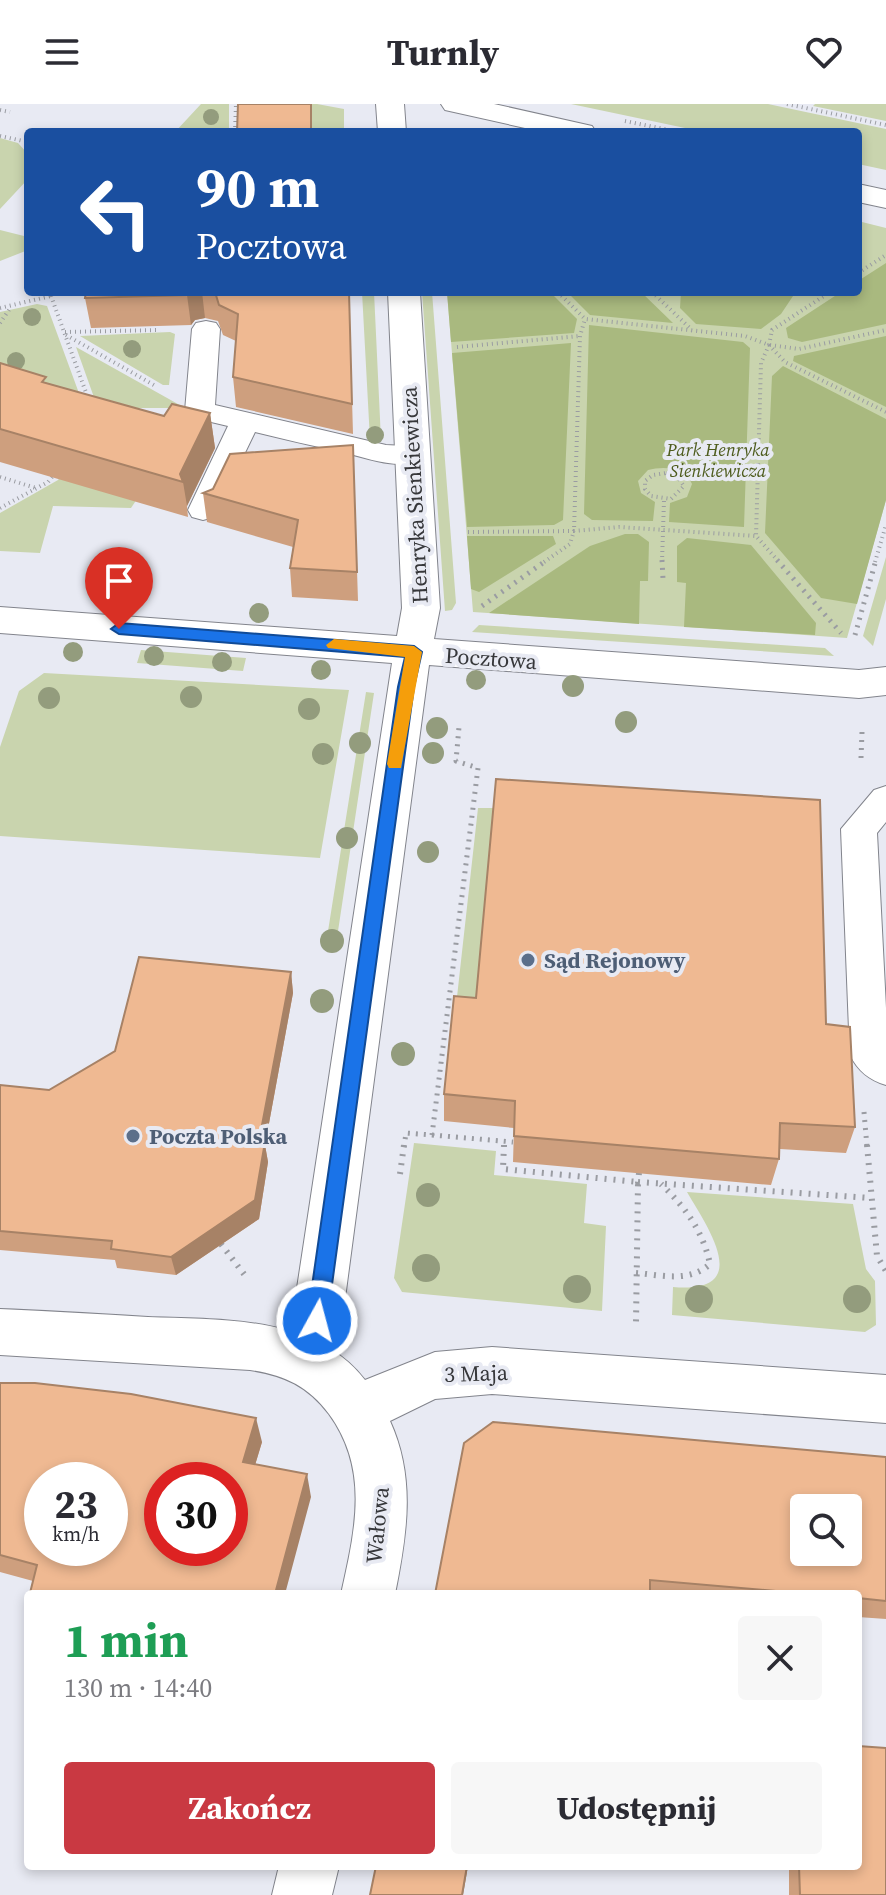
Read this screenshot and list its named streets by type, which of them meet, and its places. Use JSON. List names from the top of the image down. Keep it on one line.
{"streets":{"street":["Henryka Sienkiewicza","Pocztowa","3 Maja","Wałowa"]},"crossings":[["Henryka Sienkiewicza","Pocztowa"],["3 Maja","Wałowa"]],"parks":["Park Henryka Sienkiewicza"],"places":["Sąd Rejonowy","Poczta Polska"],"page":{"header":"Turnly","turn":["90 m","Pocztowa"],"speed":"23 km/h","limit":"30","heading":["1 min","130 m · 14:40"],"buttons":["Zakończ","Udostępnij"]}}
